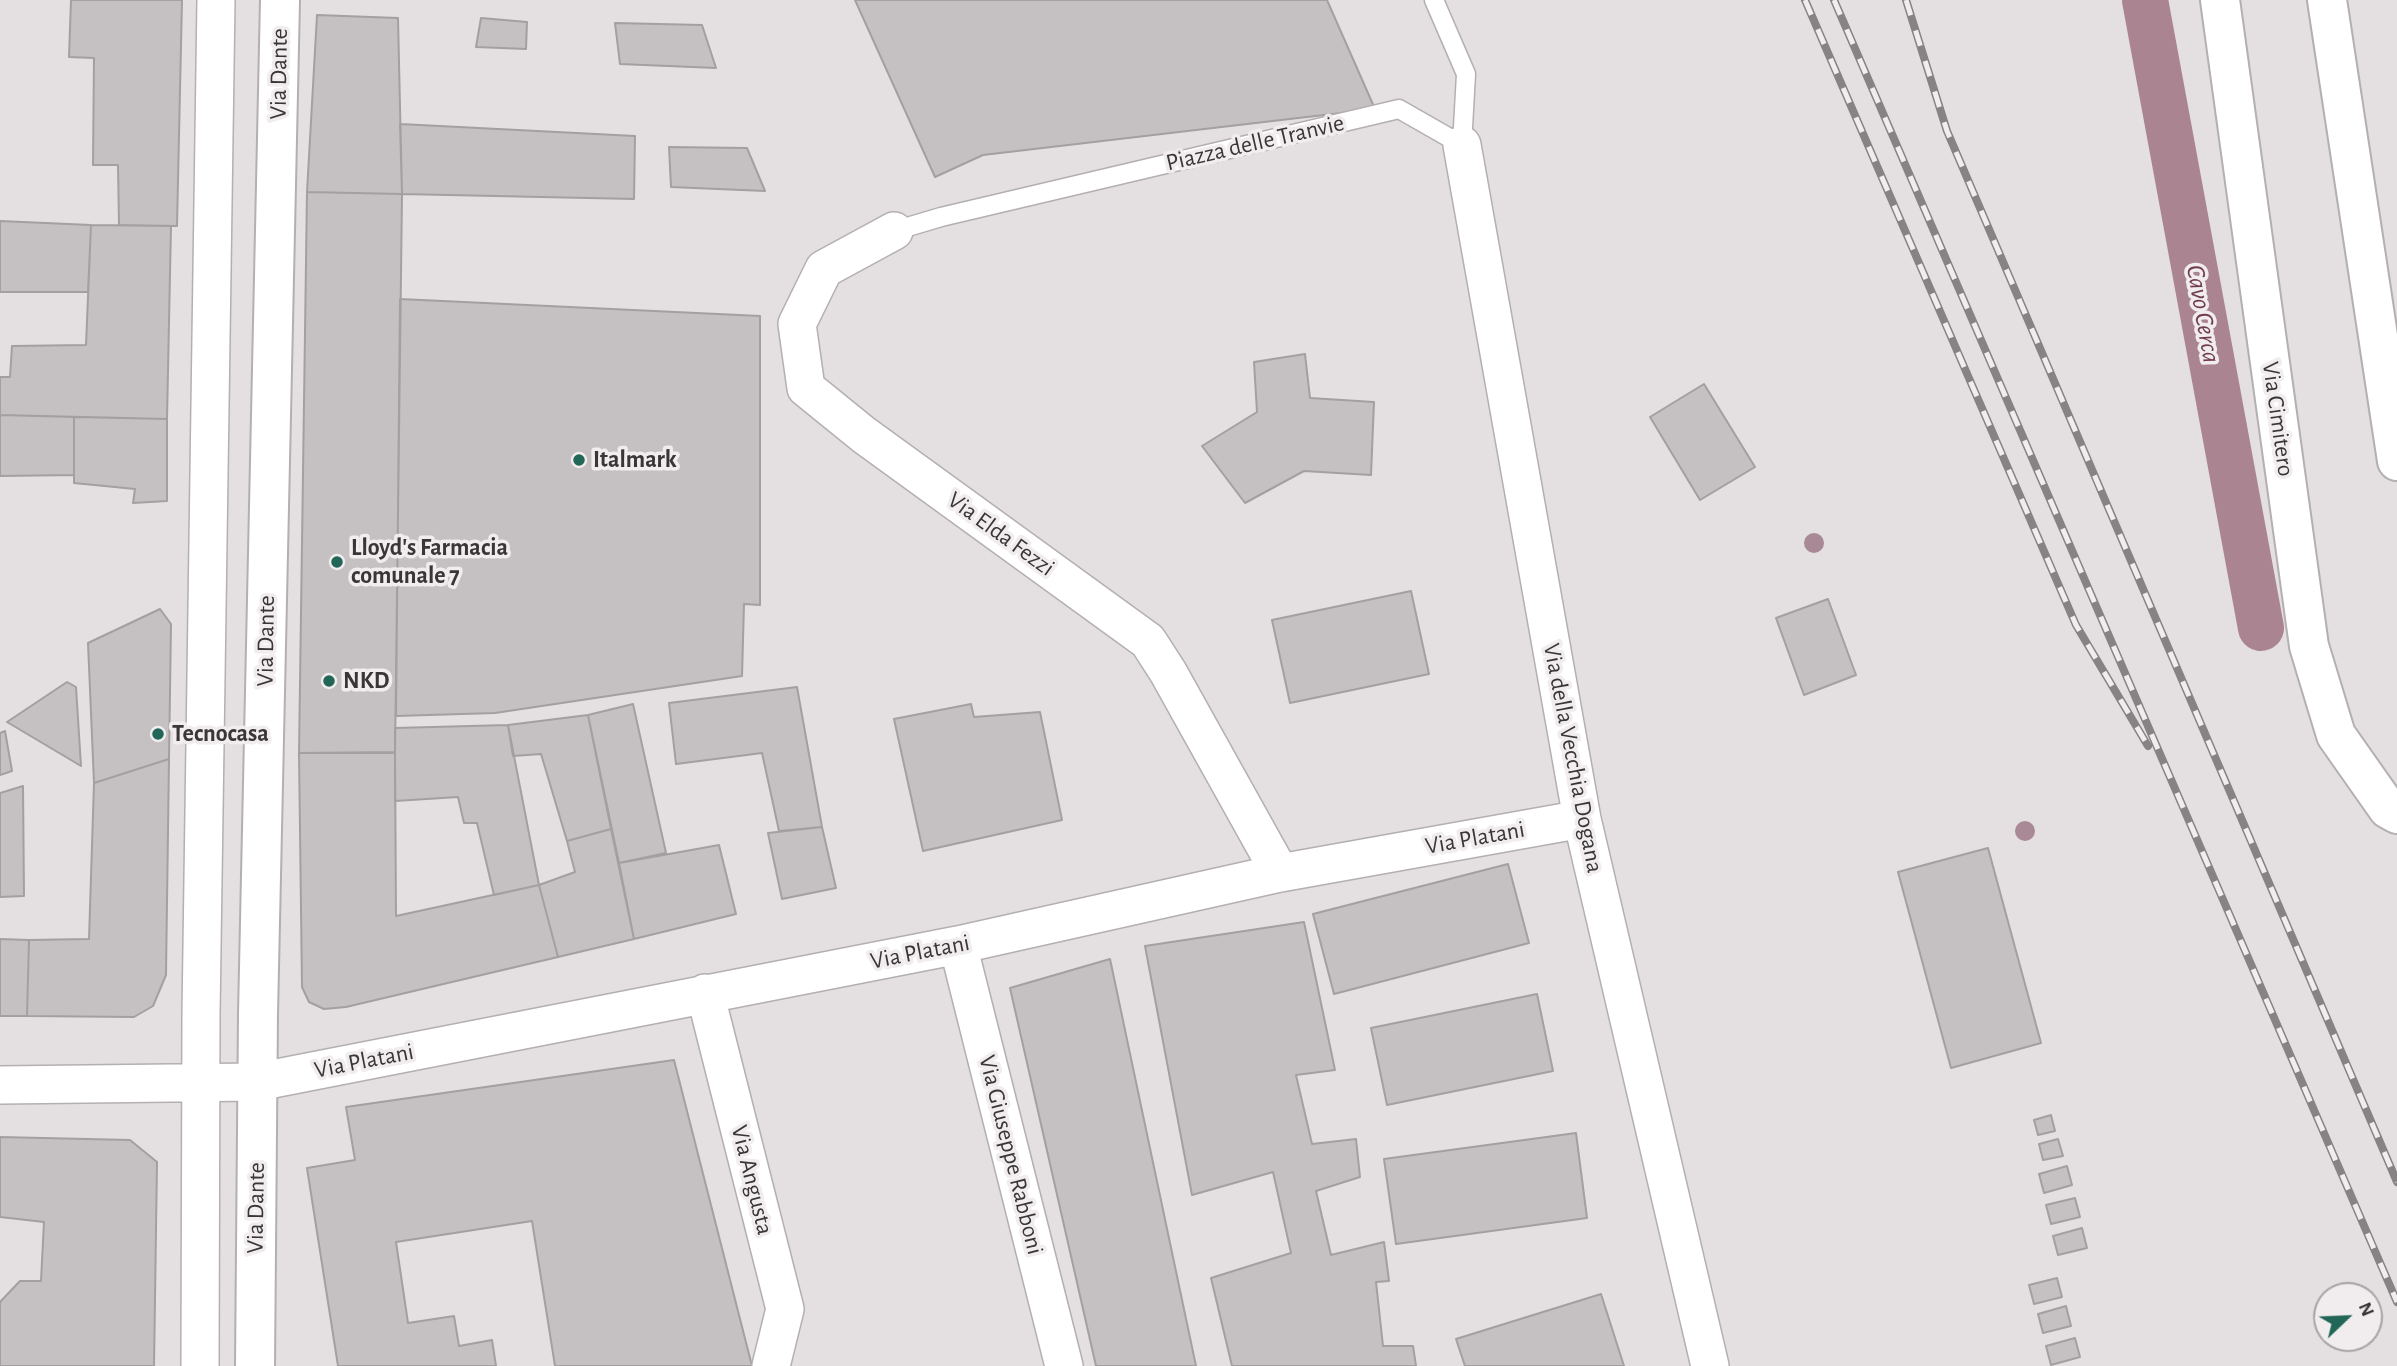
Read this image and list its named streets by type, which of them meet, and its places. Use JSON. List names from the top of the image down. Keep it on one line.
{"streets":{"main road":["Via Dante","Via Cimitero"],"street":["Via Elda Fezzi","Via della Vecchia Dogana","Via Platani","Via Giuseppe Rabboni","Via Angusta"],"lane":["Piazza delle Tranvie"]},"crossings":[["Via Dante","Via Platani"],["Piazza delle Tranvie","Via Elda Fezzi"],["Piazza delle Tranvie","Via della Vecchia Dogana"],["Via Elda Fezzi","Via Platani"],["Via della Vecchia Dogana","Via Platani"],["Via Platani","Via Giuseppe Rabboni"],["Via Platani","Via Angusta"]],"water":["Cavo Cerca"],"places":["Italmark","Lloyd's Farmacia comunale 7","NKD","Tecnocasa"],"north":"top right"}
